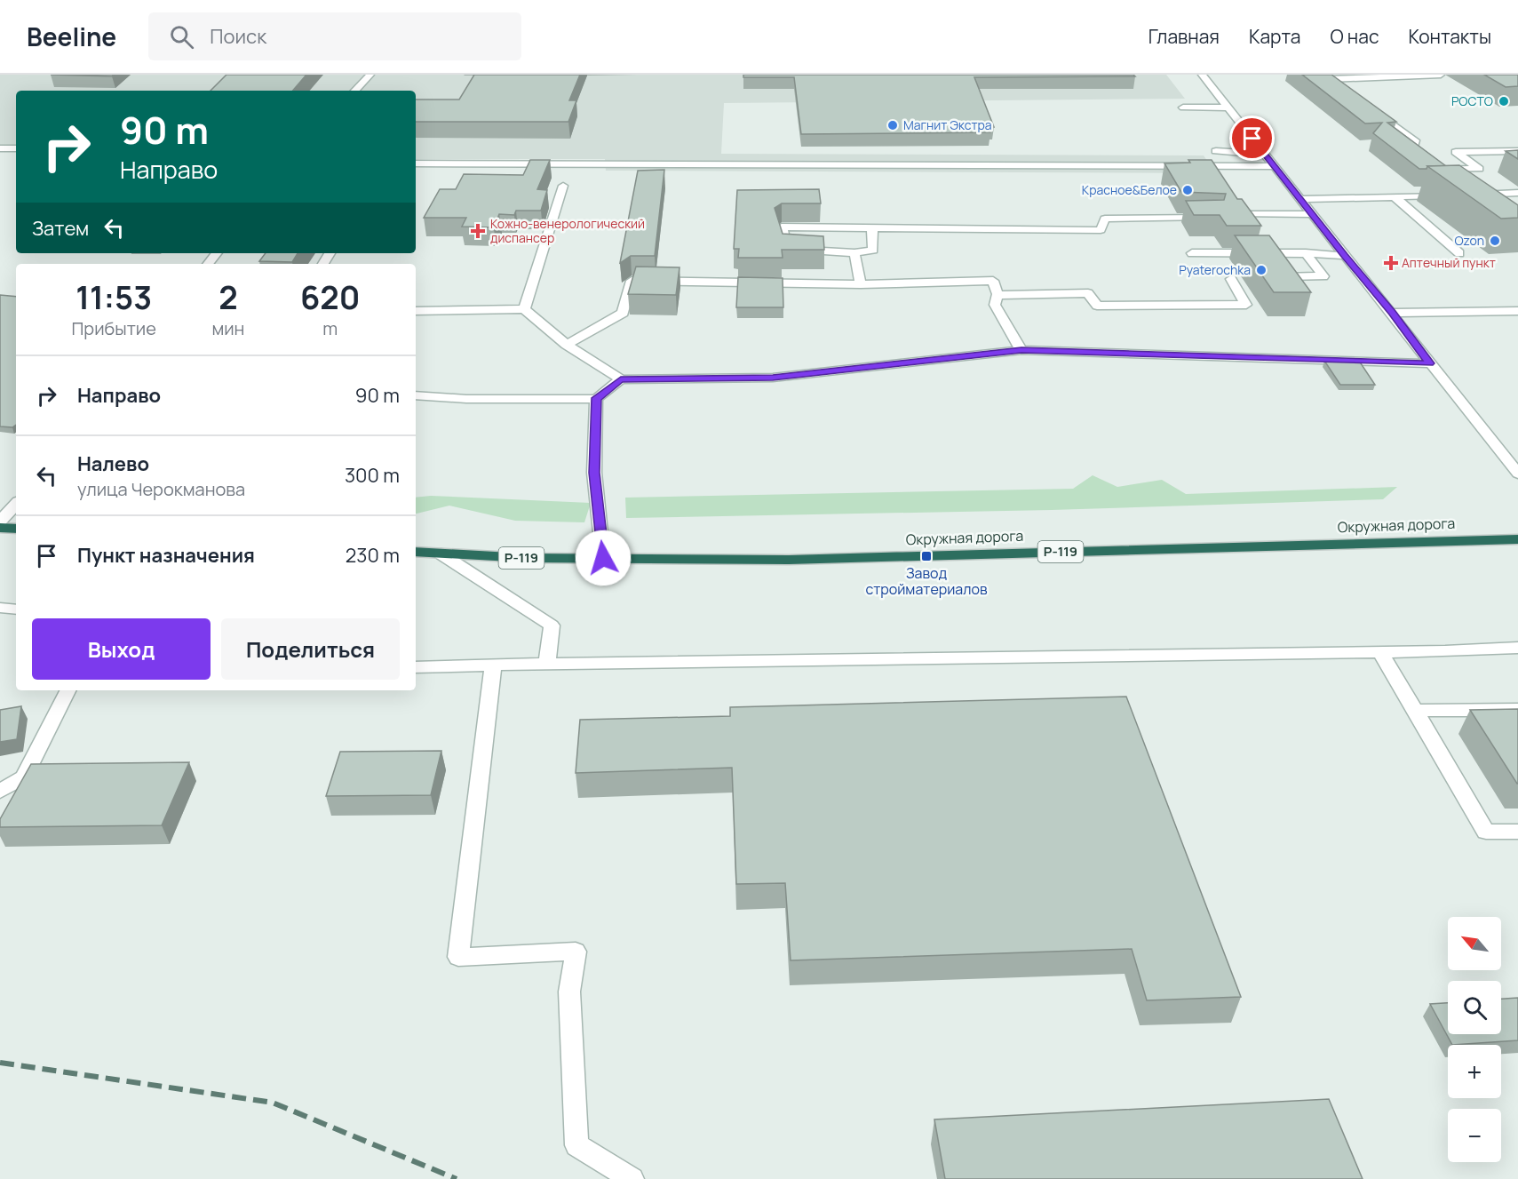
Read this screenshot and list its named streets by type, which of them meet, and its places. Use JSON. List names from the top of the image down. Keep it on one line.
{"streets":{"highway":["Окружная дорога","Р-119"]},"places":{"other":["РОСТО","Магнит Экстра","Красное&Белое","Ozon","Pyaterochka"],"health":["Кожно-венерологический диспансер","Аптечный пункт"],"transit":["Завод стройматериалов"]},"north":"top left","page":{"header":"Beeline","search":"Поиск","nav":["Главная","Карта","О нас","Контакты"],"turn":["90 m","Направо"],"then":"Затем","eta":["11:53","Прибытие","2","мин","620","m"],"list":[{"name":"Направо","value":"90 m"},{"name":"Налево","note":"улица Черокманова","value":"300 m"},{"name":"Пункт назначения","value":"230 m"}],"buttons":["Выход","Поделиться"],"map_buttons":["+","−"]}}
